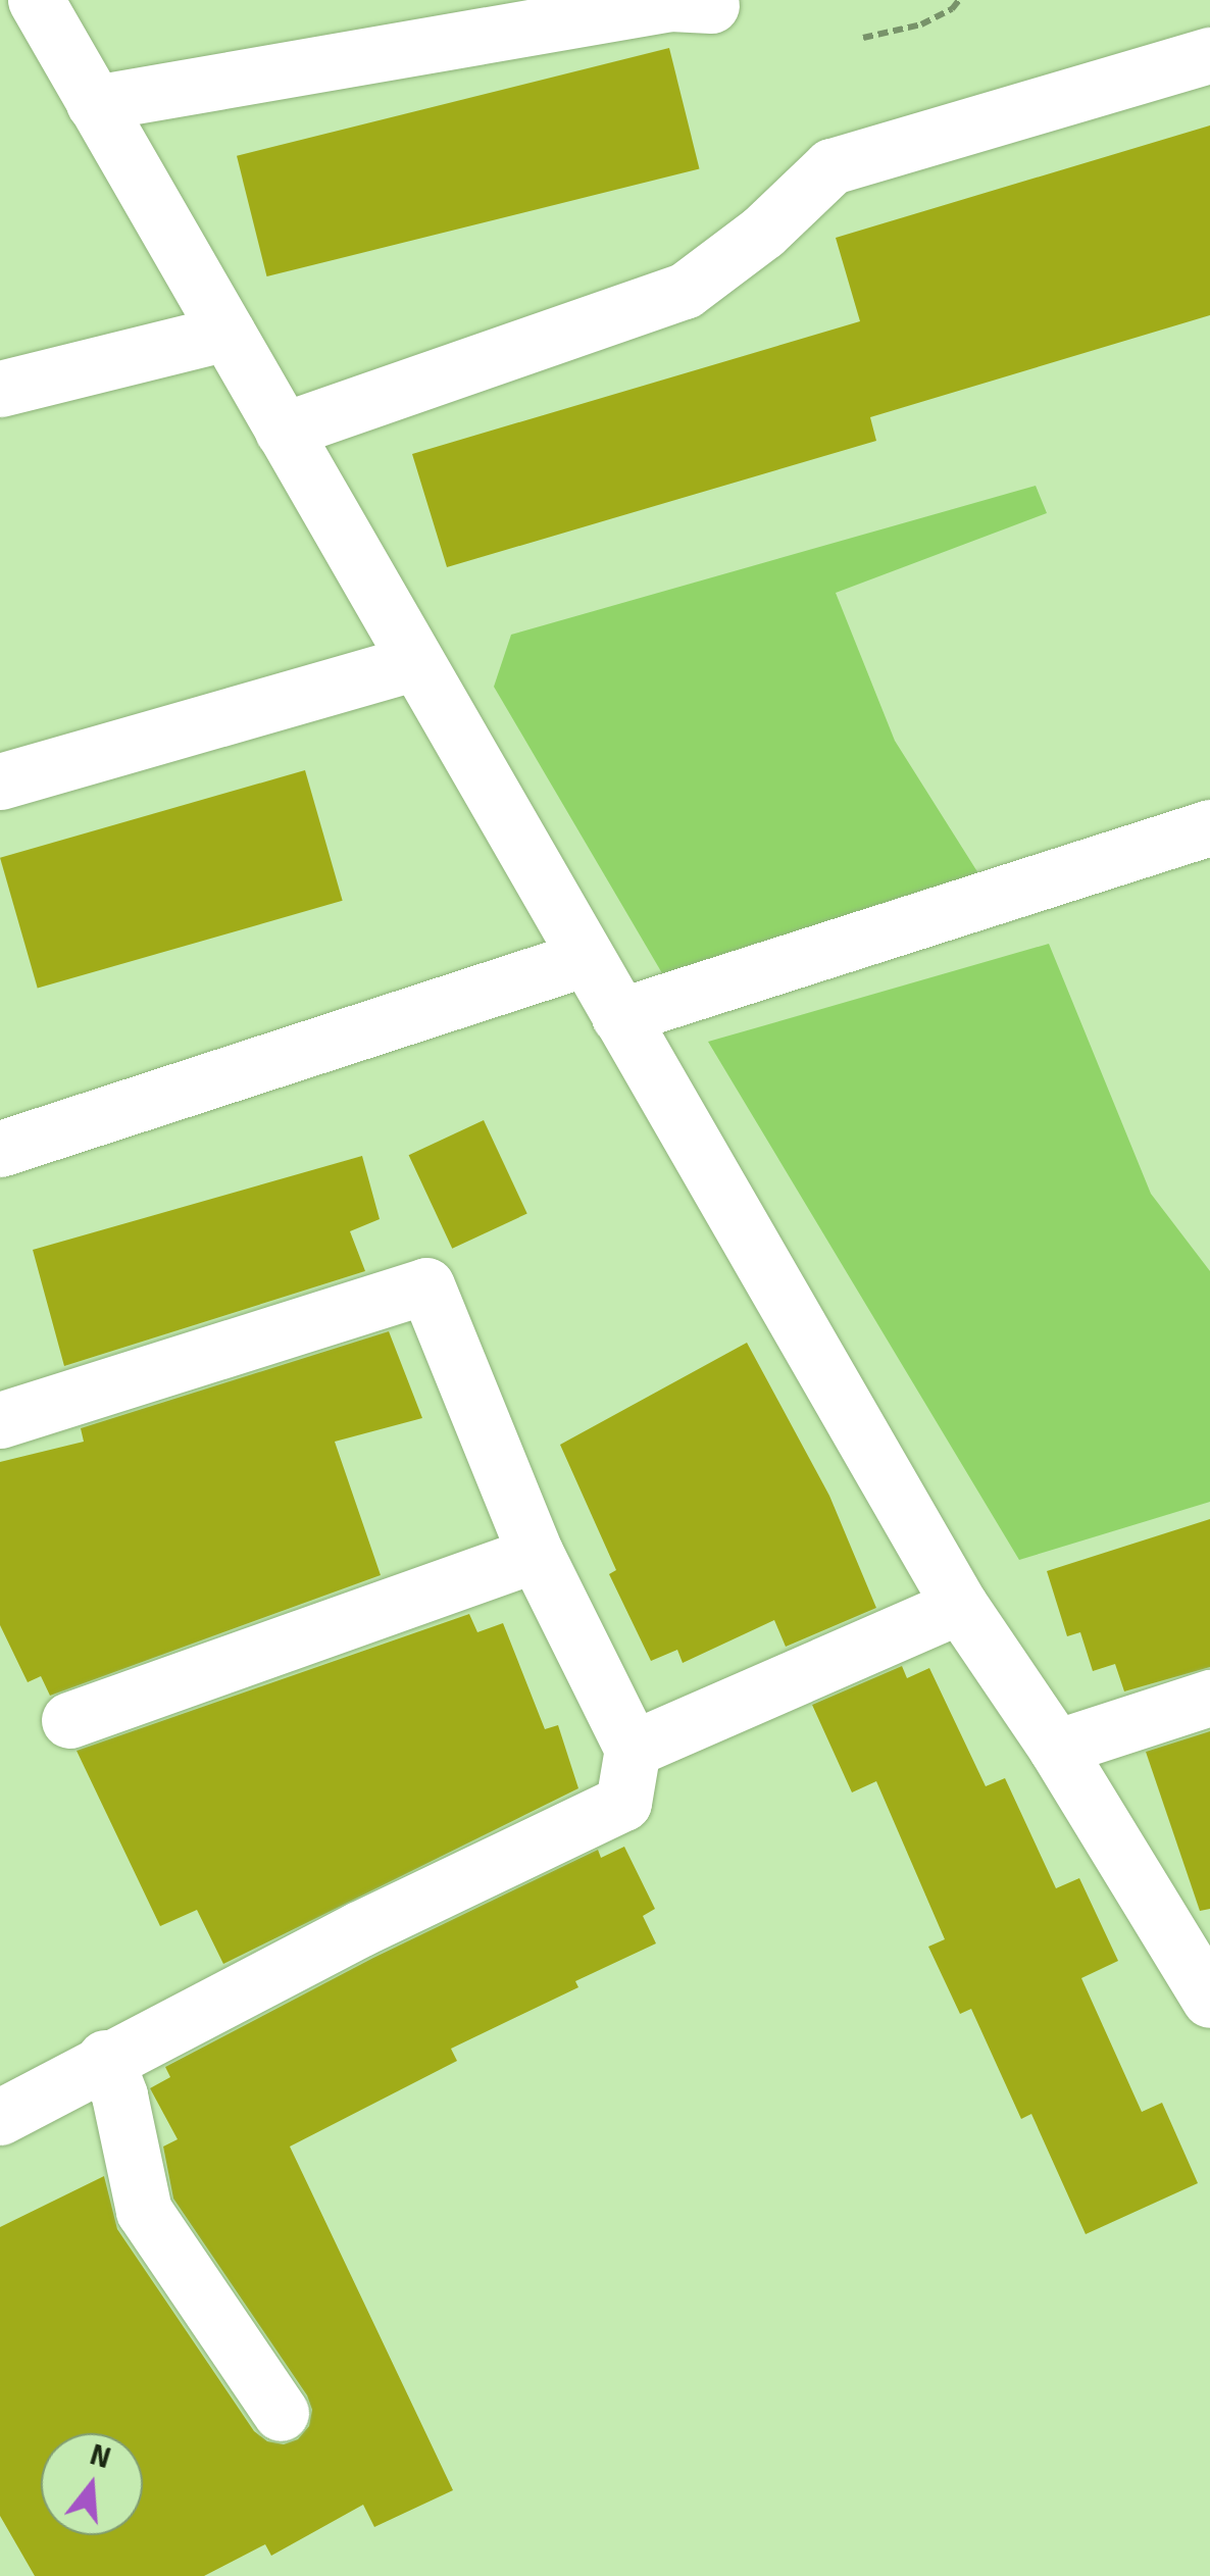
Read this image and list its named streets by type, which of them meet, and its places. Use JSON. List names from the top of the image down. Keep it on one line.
{"north":"top"}
